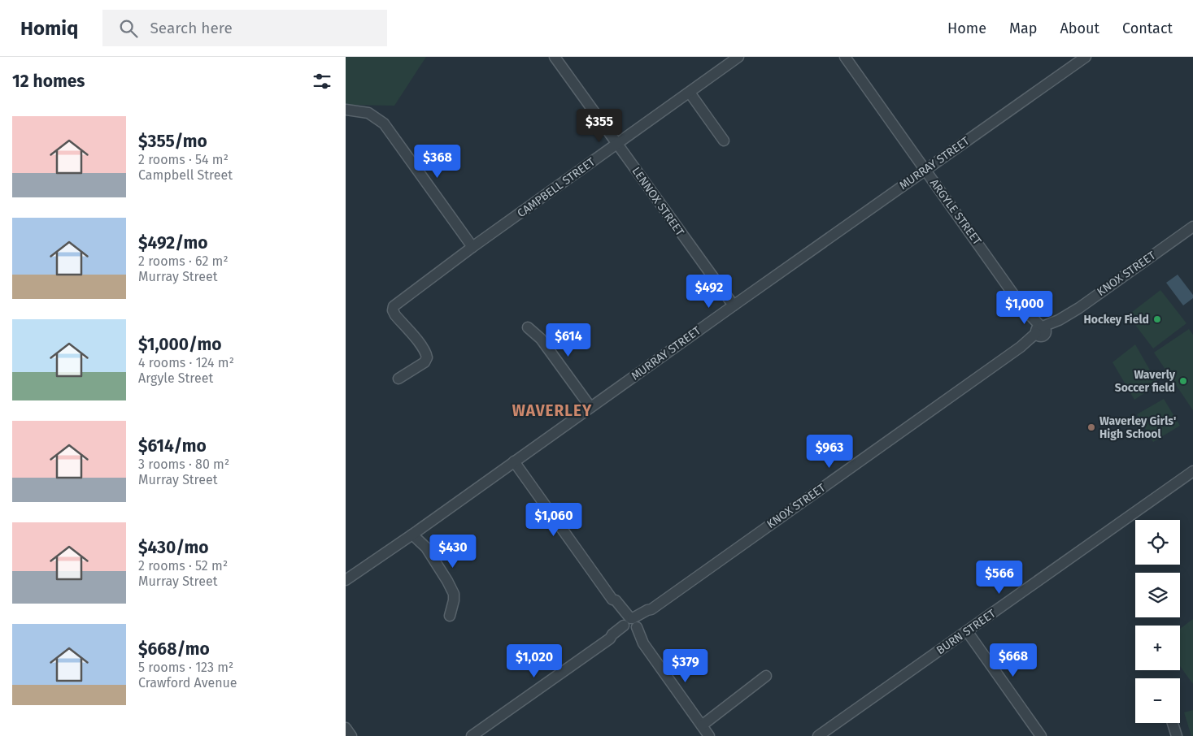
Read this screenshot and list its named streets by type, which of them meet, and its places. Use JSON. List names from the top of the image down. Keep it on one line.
{"streets":{"street":["MURRAY STREET","CAMPBELL STREET","LENNOX STREET","ARGYLE STREET","KNOX STREET","BURN STREET"]},"crossings":[["MURRAY STREET","LENNOX STREET"],["MURRAY STREET","ARGYLE STREET"],["CAMPBELL STREET","LENNOX STREET"],["ARGYLE STREET","KNOX STREET"]],"districts":["WAVERLEY"],"places":["Hockey Field","Waverly Soccer field","Waverley Girls' High School"],"page":{"header":"Homiq","search":"Search here","nav":["Home","Map","About","Contact"],"heading":"12 homes","list":[{"name":"$355/mo","note":"2 rooms · 54 m² · Campbell Street"},{"name":"$492/mo","note":"2 rooms · 62 m² · Murray Street"},{"name":"$1,000/mo","note":"4 rooms · 124 m² · Argyle Street"},{"name":"$614/mo","note":"3 rooms · 80 m² · Murray Street"},{"name":"$430/mo","note":"2 rooms · 52 m² · Murray Street"},{"name":"$668/mo","note":"5 rooms · 123 m² · Crawford Avenue"}],"price":["$355","$368","$492","$1,000","$614","$963","$1,060","$430","$566","$668","$1,020","$379"],"map_buttons":["+","−"]}}
